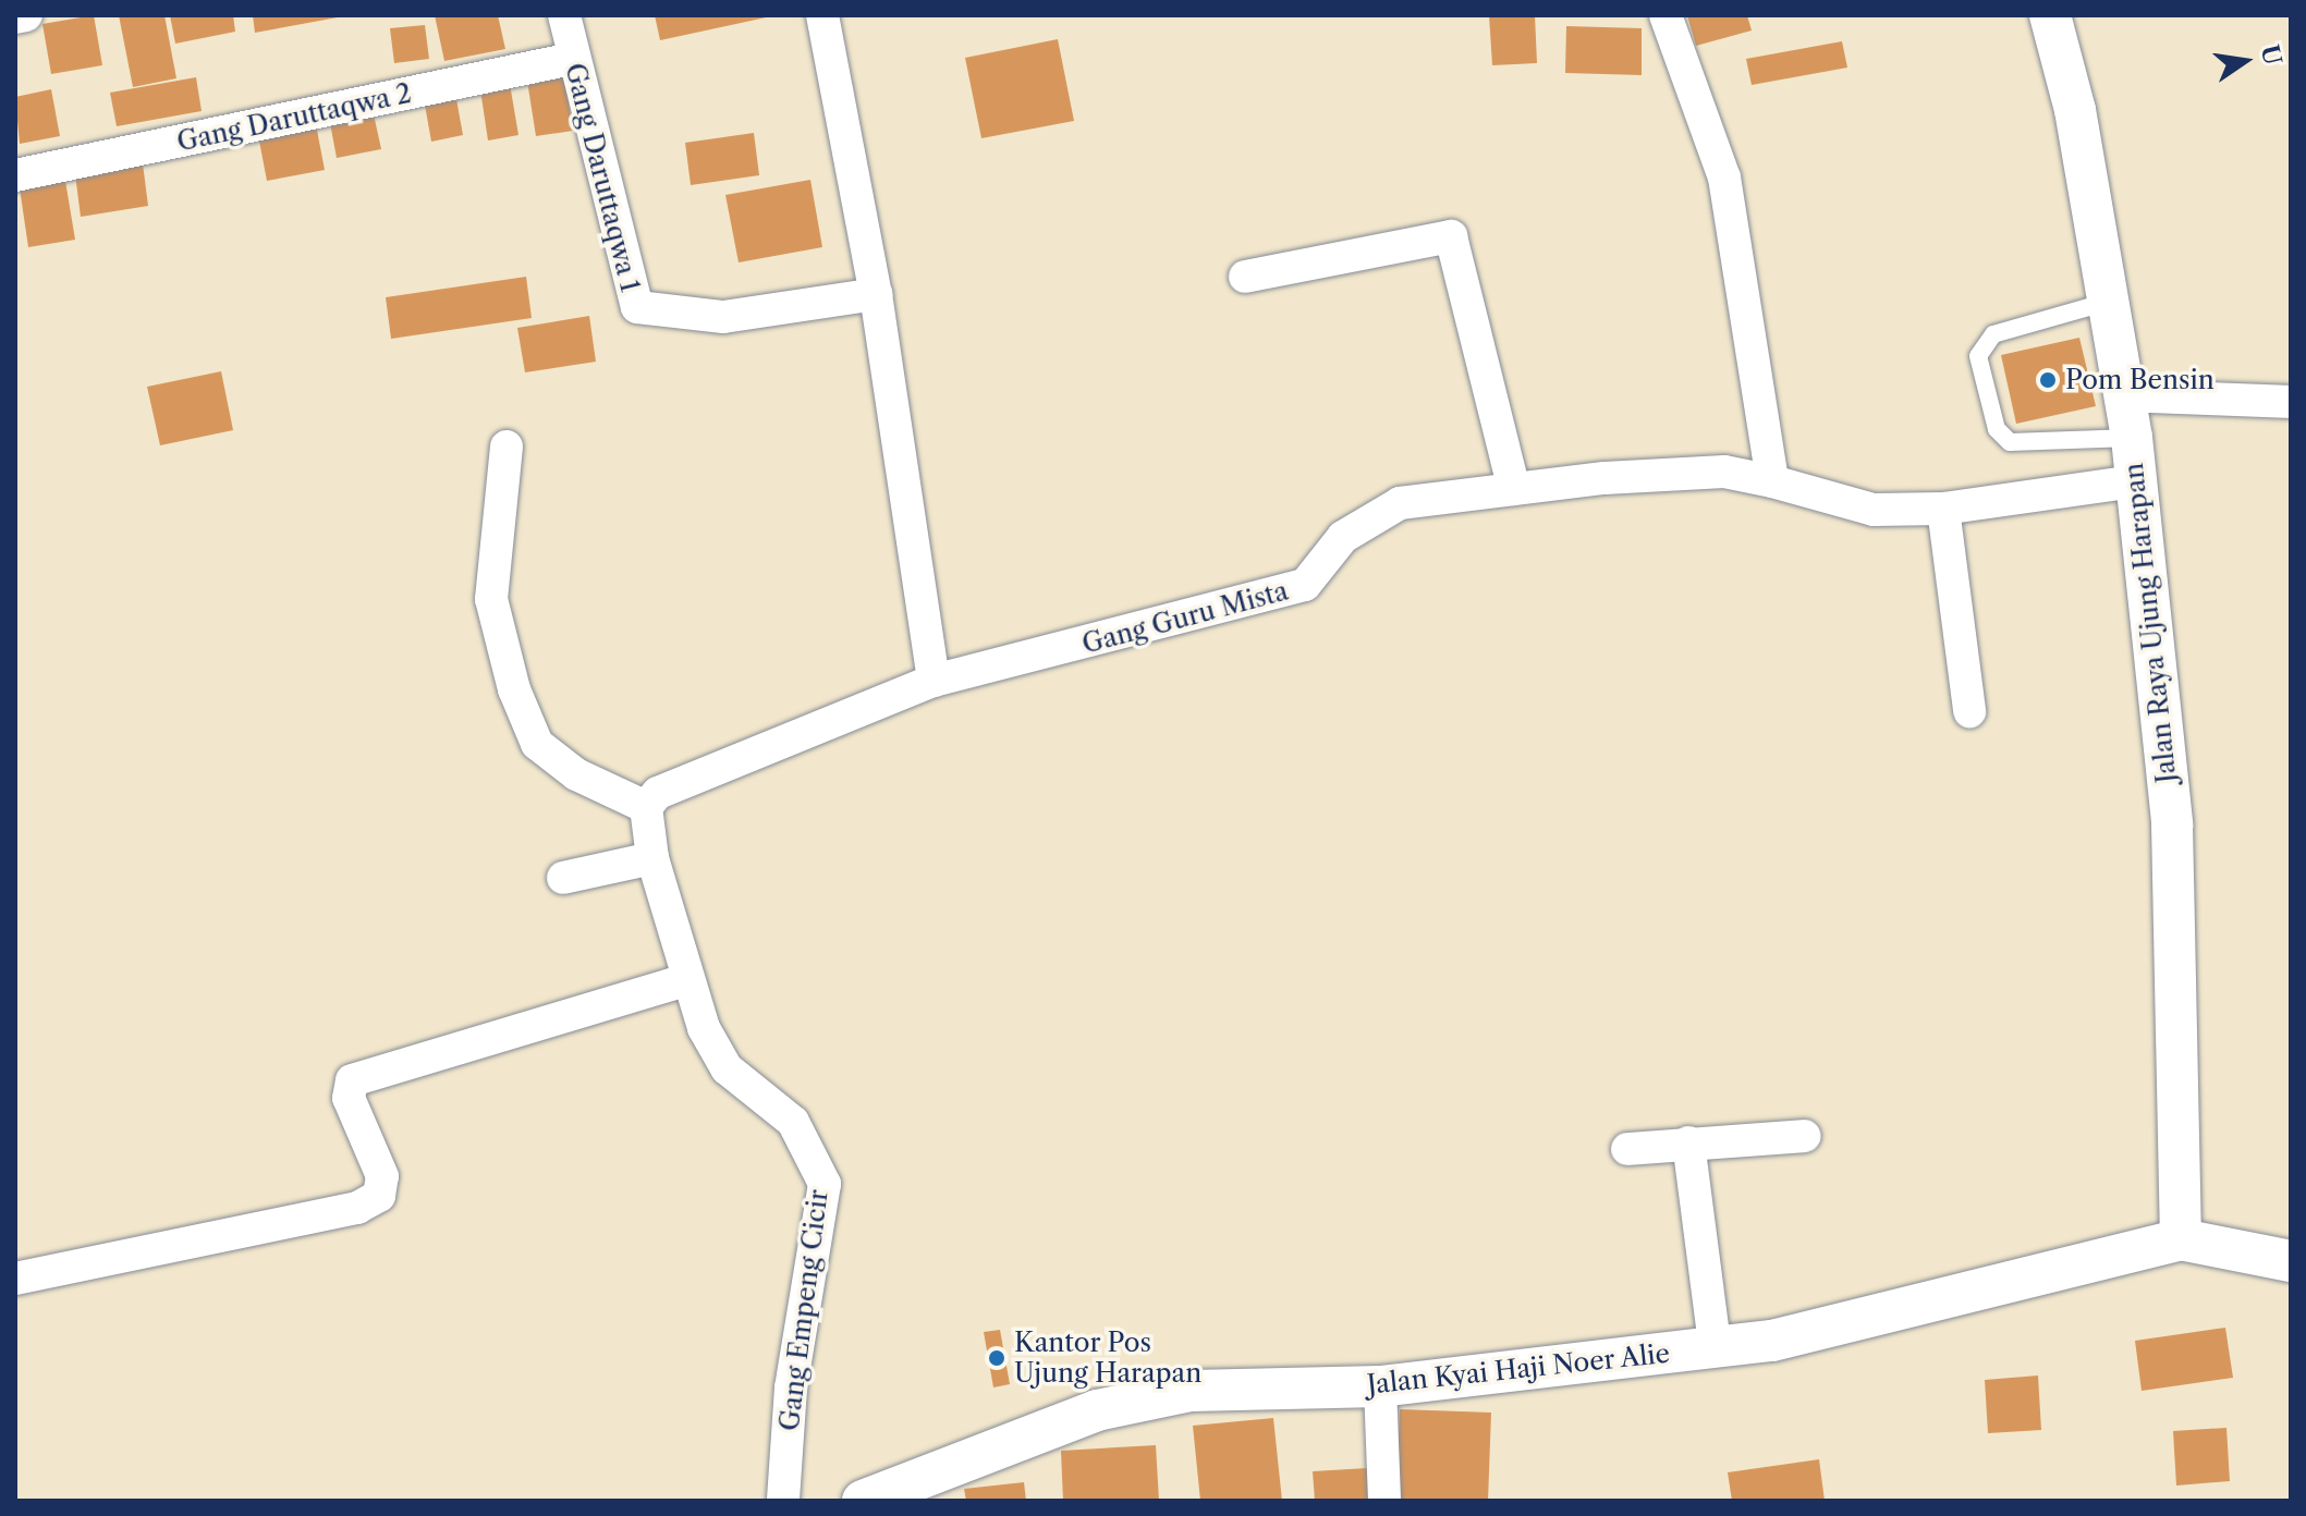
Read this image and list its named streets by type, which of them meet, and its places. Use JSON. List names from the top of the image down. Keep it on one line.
{"streets":{"street":["Gang Daruttaqwa 2","Gang Daruttaqwa 1","Gang Guru Mista","Jalan Raya Ujung Harapan","Gang Empeng Cicir","Jalan Kyai Haji Noer Alie"]},"crossings":[["Gang Daruttaqwa 2","Gang Daruttaqwa 1"],["Gang Guru Mista","Jalan Raya Ujung Harapan"],["Gang Guru Mista","Gang Empeng Cicir"],["Jalan Raya Ujung Harapan","Jalan Kyai Haji Noer Alie"]],"places":["Pom Bensin","Kantor Pos Ujung Harapan"],"north":"right"}
